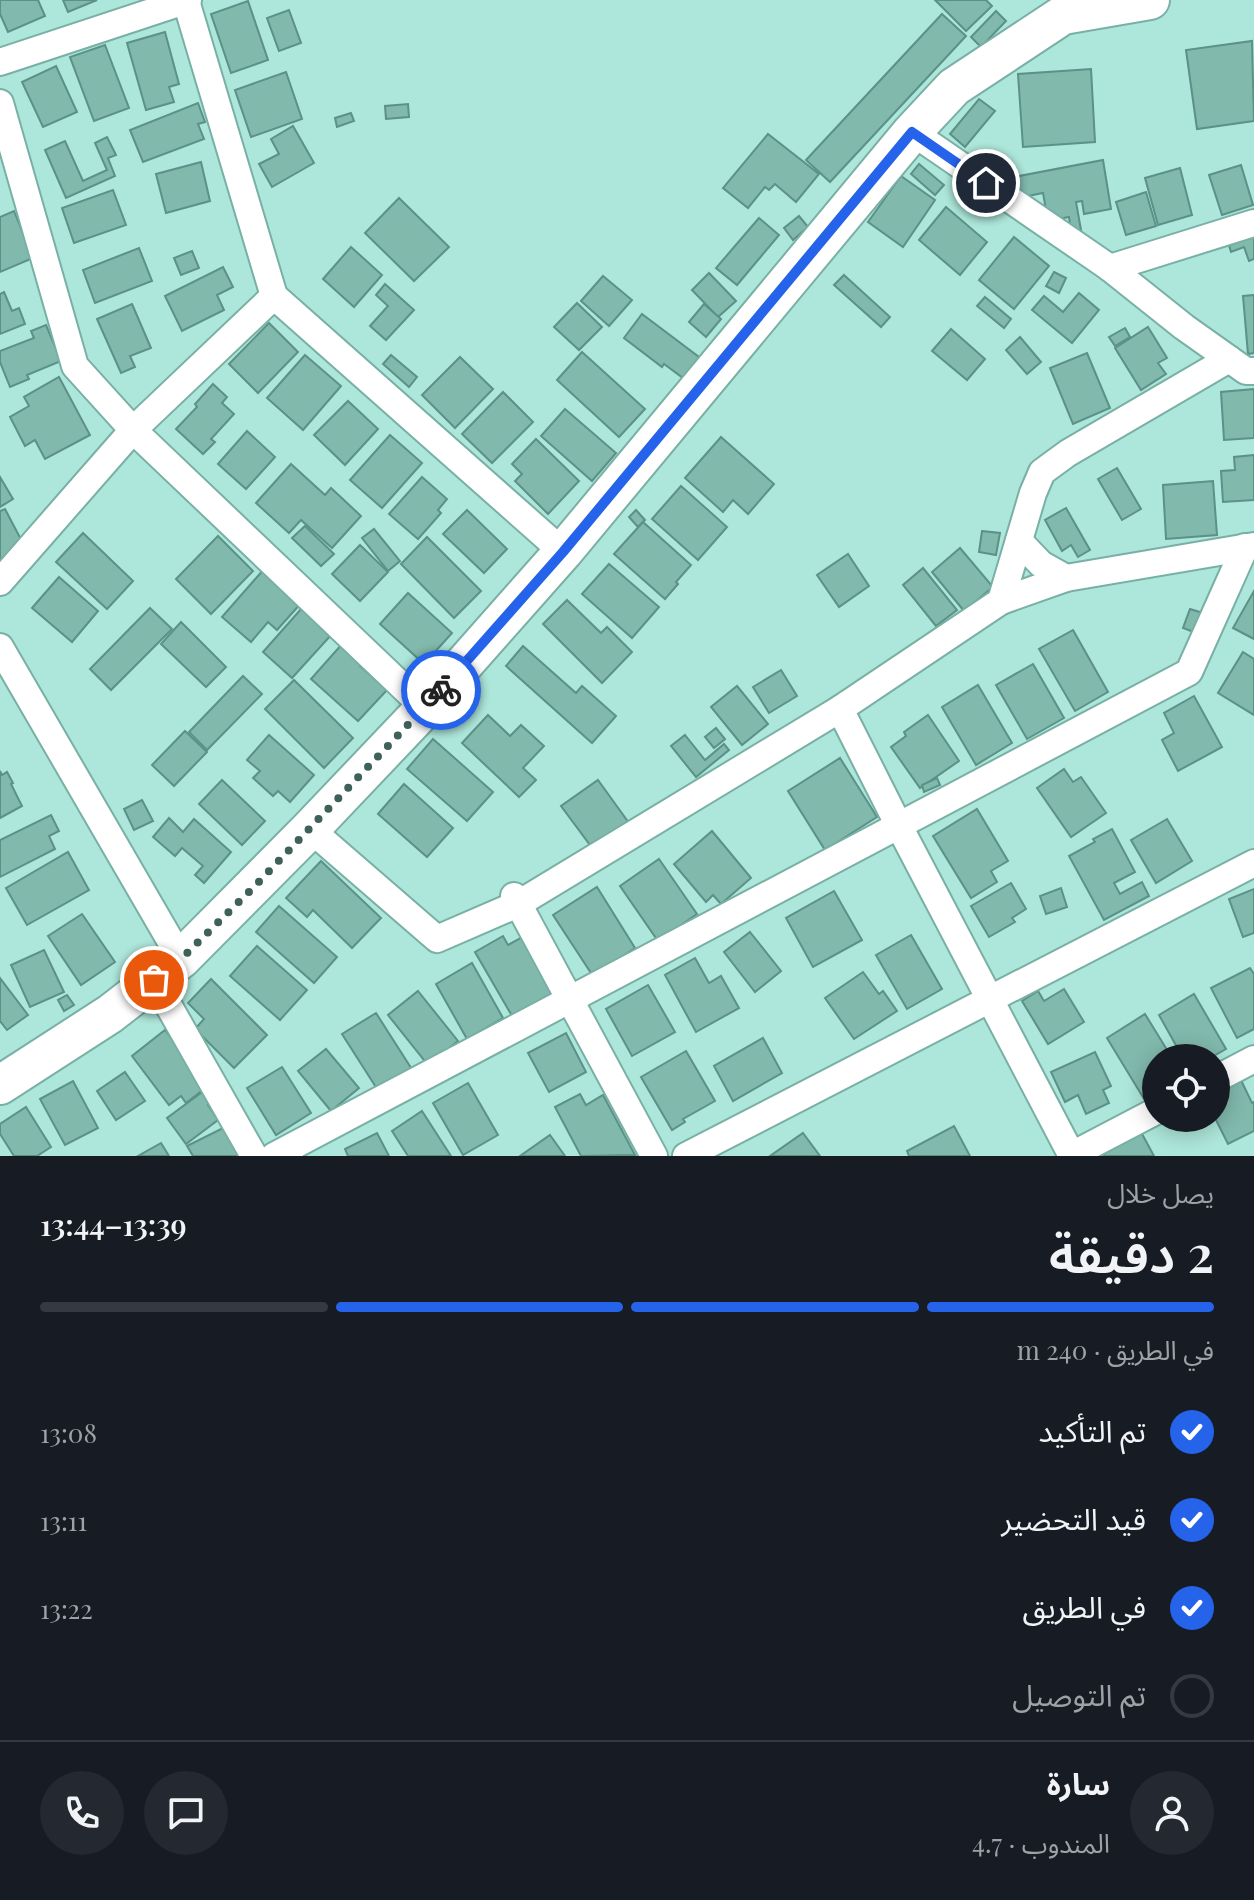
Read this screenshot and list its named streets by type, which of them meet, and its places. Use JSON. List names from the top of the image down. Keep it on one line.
{"page":{"heading":["2 دقيقة","يصل خلال","13:39–13:44"],"panel":["سارة","المندوب · 4.7"],"bar":"في الطريق · 240 m","list":[["تم التأكيد","13:08"],["قيد التحضير","13:11"],["في الطريق","13:22"],"تم التوصيل"]}}
